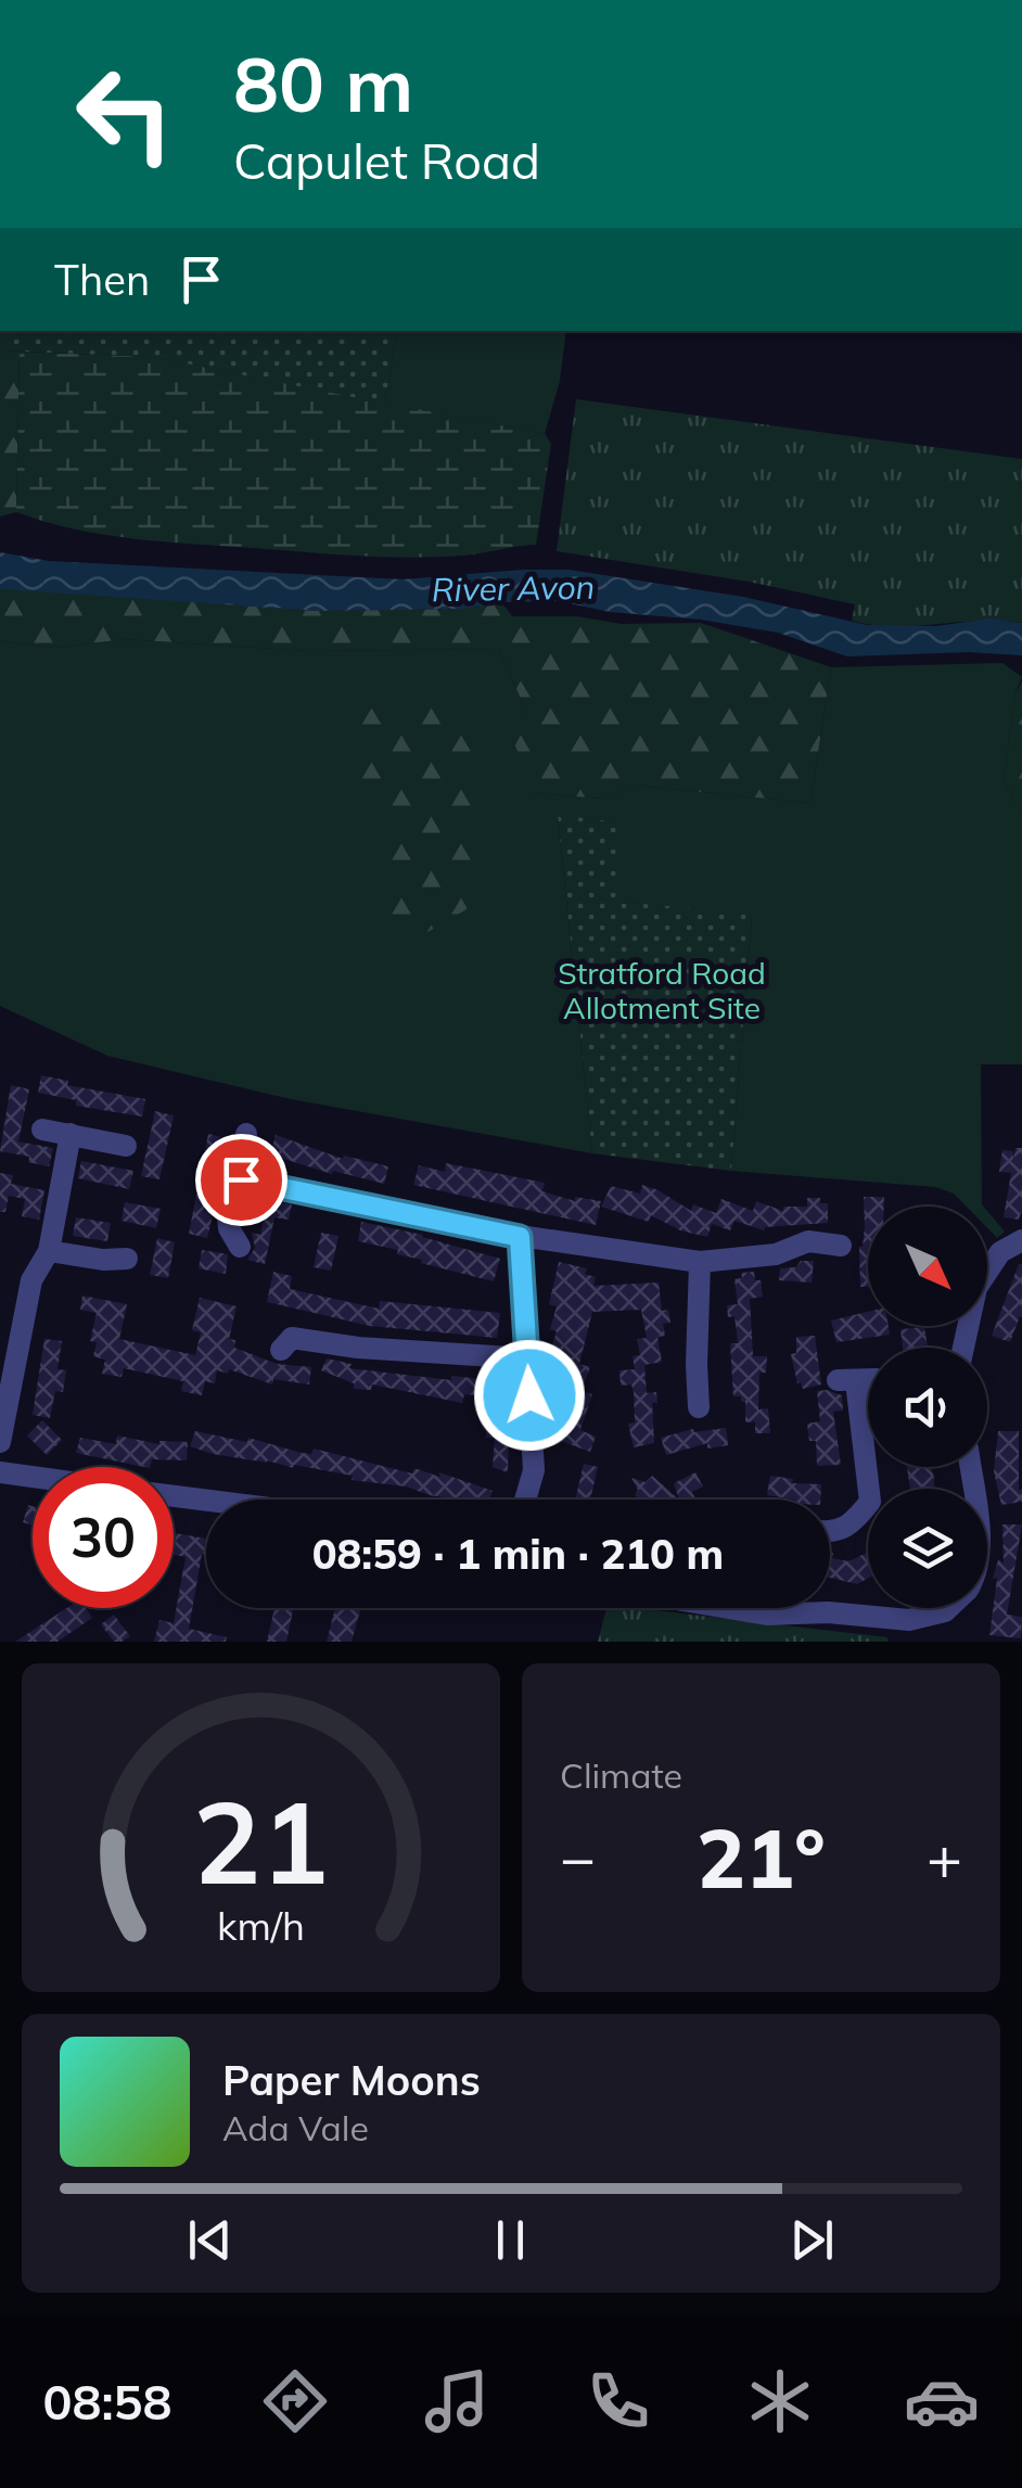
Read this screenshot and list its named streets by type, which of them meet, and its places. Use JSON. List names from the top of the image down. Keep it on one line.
{"water":["River Avon"],"parks":["Stratford Road Allotment Site"],"north":"bottom right","page":{"turn":["80 m","Capulet Road"],"then":"Then","limit":"30","trip":"08:59 · 1 min · 210 m","tile":"Climate","heat":["−","21°","+"],"song":["Paper Moons","Ada Vale"],"tabs":"08:58","gauge":["21","km/h"]}}
